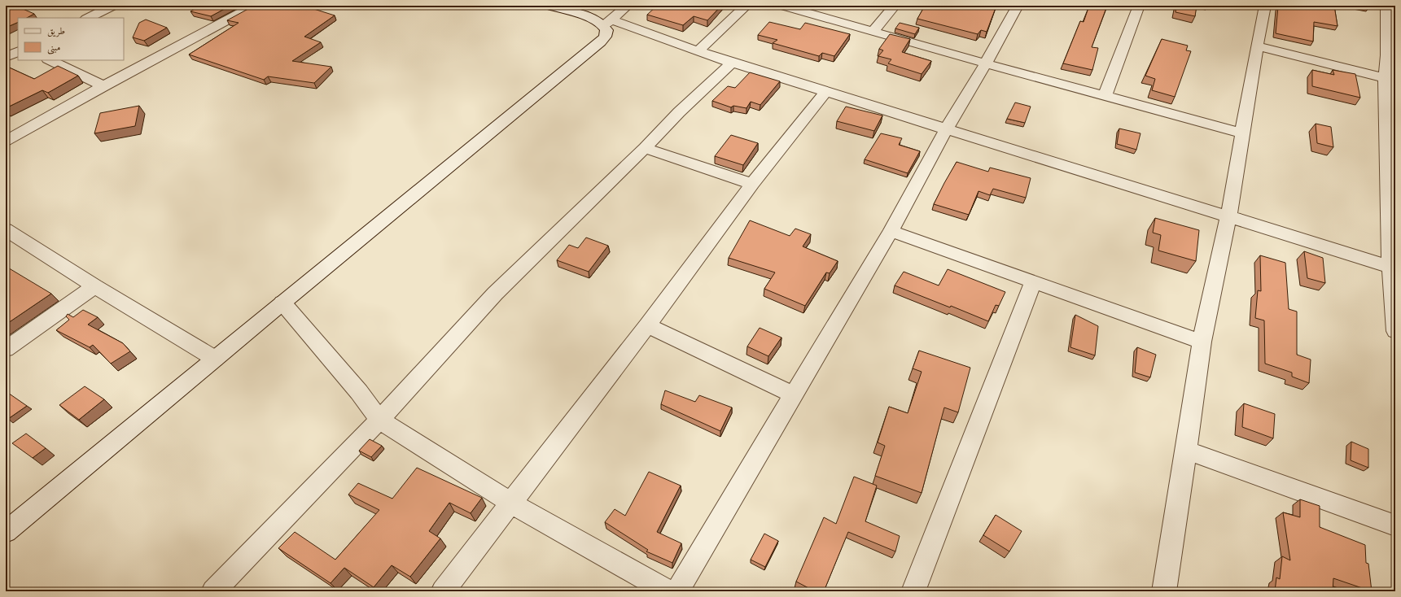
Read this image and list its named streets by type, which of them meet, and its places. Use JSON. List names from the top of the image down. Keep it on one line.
{"legend":["طريق","مبنى"]}
